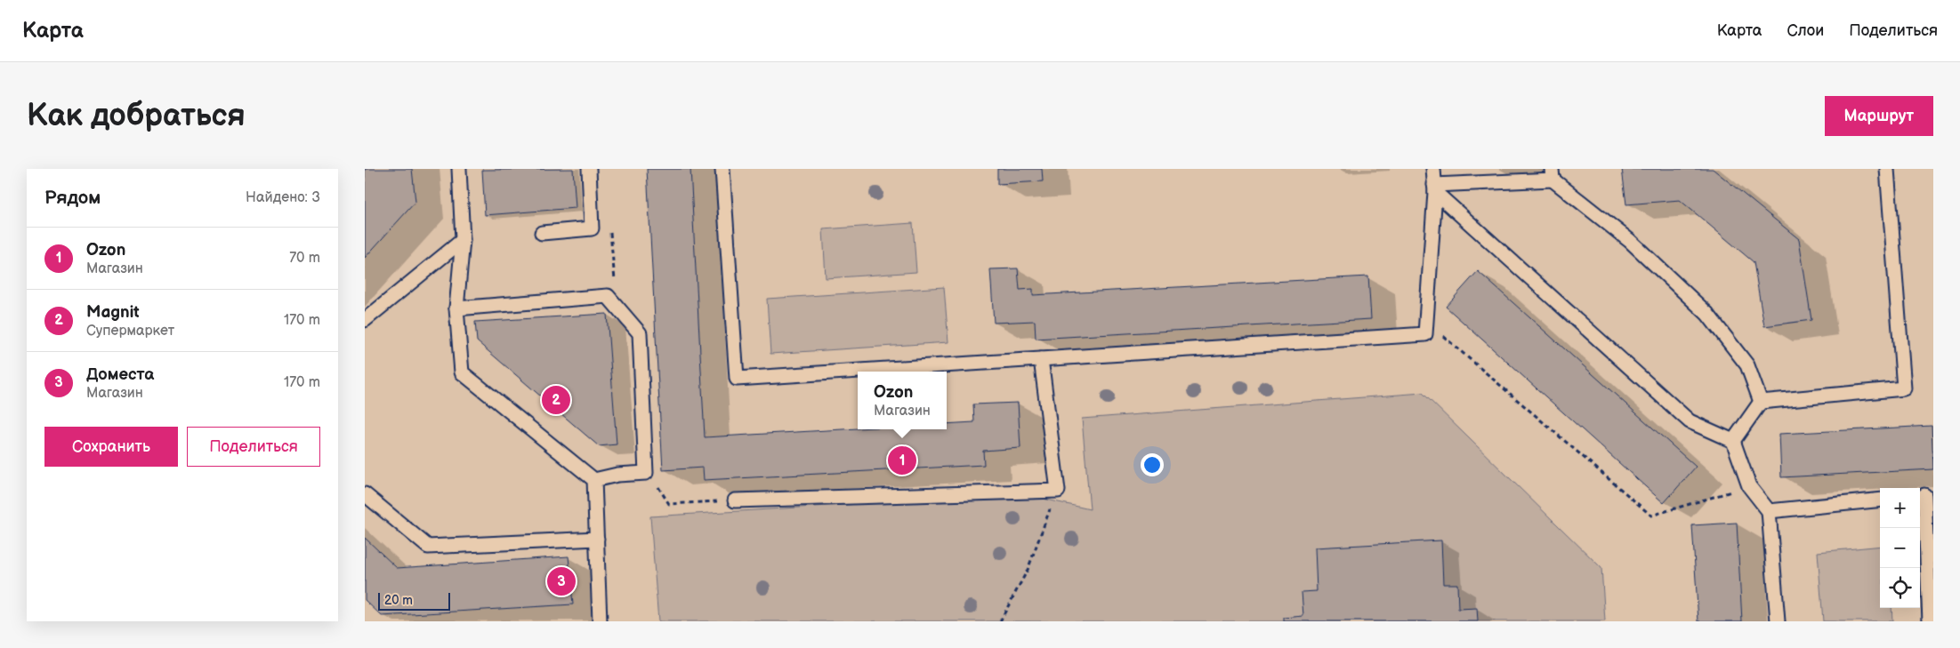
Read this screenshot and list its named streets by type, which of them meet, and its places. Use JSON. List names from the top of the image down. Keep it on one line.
{"scale_bar":"20 m","page":{"header":"Карта","nav":["Карта","Слои","Поделиться"],"buttons":["Маршрут",["Сохранить","Поделиться"]],"title":"Как добраться","heading":["Рядом","Найдено: 3"],"list":[{"mark":"1","name":"Ozon","note":"Магазин","value":"70 m"},{"mark":"2","name":"Magnit","note":"Супермаркет","value":"170 m"},{"mark":"3","name":"Доместа","note":"Магазин","value":"170 m"}],"popup":["Ozon","Магазин"],"pins":["2","1","3"],"map_buttons":["+","−"],"scale":"20 m"}}
